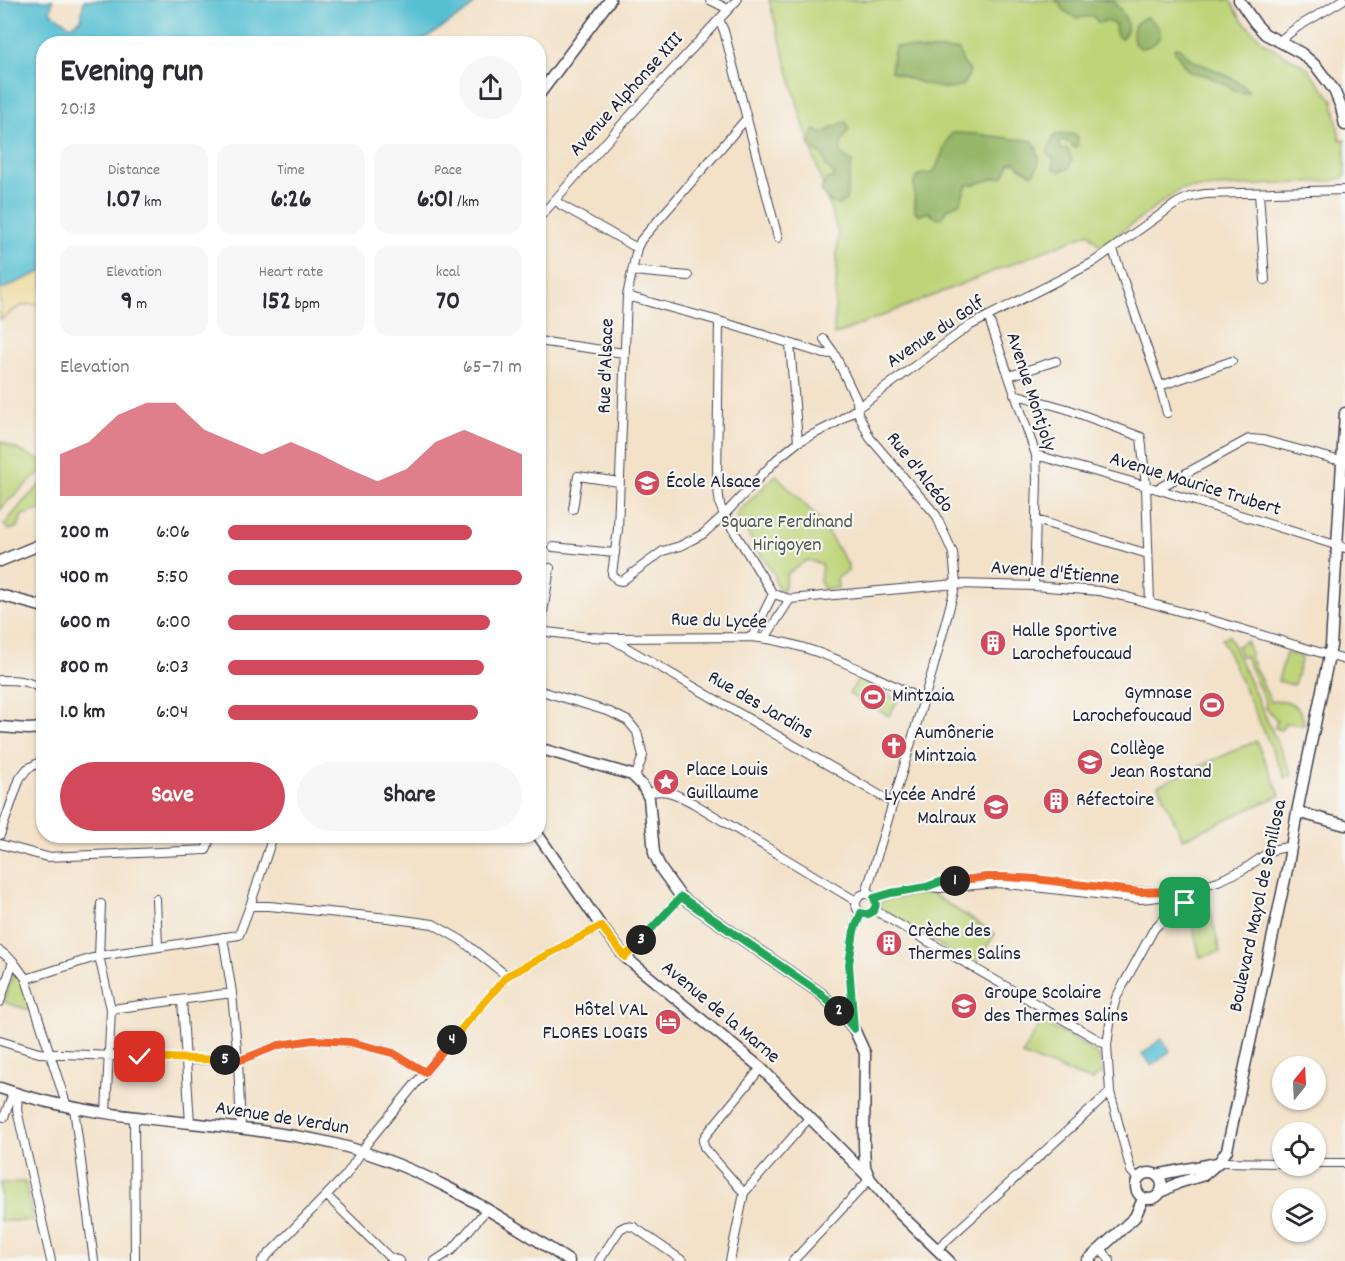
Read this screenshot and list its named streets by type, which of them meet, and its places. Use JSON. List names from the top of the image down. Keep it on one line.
{"streets":{"main road":["Boulevard Mayol de Senillosa","Avenue de la Marne","Avenue de Verdun"],"street":["Avenue Alphonse XIII","Avenue du Golf","Rue d'Alsace","Avenue Montjoly","Rue d'Alcédo","Avenue Maurice Trubert","Avenue d'Étienne","Rue du Lycée","Rue des Jardins"]},"crossings":[["Avenue du Golf","Rue d'Alsace"],["Avenue du Golf","Avenue Montjoly"],["Avenue du Golf","Rue d'Alcédo"],["Avenue Montjoly","Avenue Maurice Trubert"],["Avenue Montjoly","Avenue d'Étienne"],["Rue d'Alcédo","Avenue d'Étienne"],["Rue d'Alcédo","Rue du Lycée"],["Rue d'Alcédo","Rue des Jardins"],["Avenue Maurice Trubert","Boulevard Mayol de Senillosa"],["Avenue d'Étienne","Boulevard Mayol de Senillosa"],["Rue du Lycée","Rue des Jardins"]],"parks":["Square Ferdinand Hirigoyen"],"places":{"school or university":["École Alsace","Collège Jean Rostand","Lycée André Malraux","Groupe Scolaire des Thermes Salins"],"building":["Halle Sportive Larochefoucaud","Réfectoire","Crèche des Thermes Salins"],"sports":["Mintzaia","Gymnase Larochefoucaud"],"church":["Aumônerie Mintzaia"],"place":["Place Louis Guillaume"],"hotel":["Hôtel VAL FLORES LOGIS"]},"north":"top","page":{"heading":["Evening run","20:13"],"stats":[["Distance","1.07 km"],["Time","6:26"],["Pace","6:01 /km"],["Elevation","9 m"],["Heart rate","152 bpm"],["kcal","70"]],"chart":["Elevation","65–71 m"],"list":[{"name":"200 m","note":"6:06"},{"name":"400 m","note":"5:50"},{"name":"600 m","note":"6:00"},{"name":"800 m","note":"6:03"},{"name":"1.0 km","note":"6:04"}],"buttons":["Save","Share"],"pins":["1","3","2","4","5"]}}
